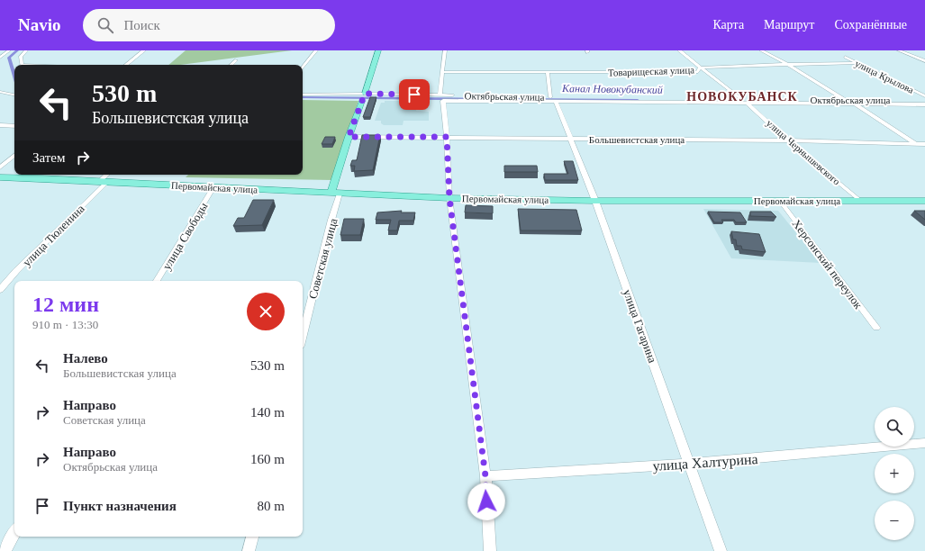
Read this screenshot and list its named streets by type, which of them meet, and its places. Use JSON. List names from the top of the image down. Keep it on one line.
{"streets":{"main road":["Первомайская улица","Советская улица"],"street":["Товарищеская улица","улица Крылова","Октябрьская улица","Большевистская улица","улица Чернышевского","улица Тюленина","улица Свободы","Херсонский переулок","улица Гагарина","улица Халтурина"]},"crossings":[["Товарищеская улица","улица Крылова"],["Октябрьская улица","улица Чернышевского"],["Октябрьская улица","Советская улица"],["Октябрьская улица","улица Гагарина"],["Большевистская улица","улица Чернышевского"],["Большевистская улица","Советская улица"],["Большевистская улица","улица Гагарина"],["улица Чернышевского","Первомайская улица"],["Первомайская улица","улица Тюленина"],["Первомайская улица","улица Свободы"],["Первомайская улица","Советская улица"],["Первомайская улица","Херсонский переулок"],["Первомайская улица","улица Гагарина"],["улица Гагарина","улица Халтурина"]],"districts":["НОВОКУБАНСК"],"water":["Канал Новокубанский"],"page":{"header":"Navio","search":"Поиск","nav":["Карта","Маршрут","Сохранённые"],"turn":["530 m","Большевистская улица"],"then":"Затем","heading":["12 мин","910 m · 13:30"],"list":[{"name":"Налево","note":"Большевистская улица","value":"530 m"},{"name":"Направо","note":"Советская улица","value":"140 m"},{"name":"Направо","note":"Октябрьская улица","value":"160 m"},{"name":"Пункт назначения","value":"80 m"}],"map_buttons":["+","−"]}}
